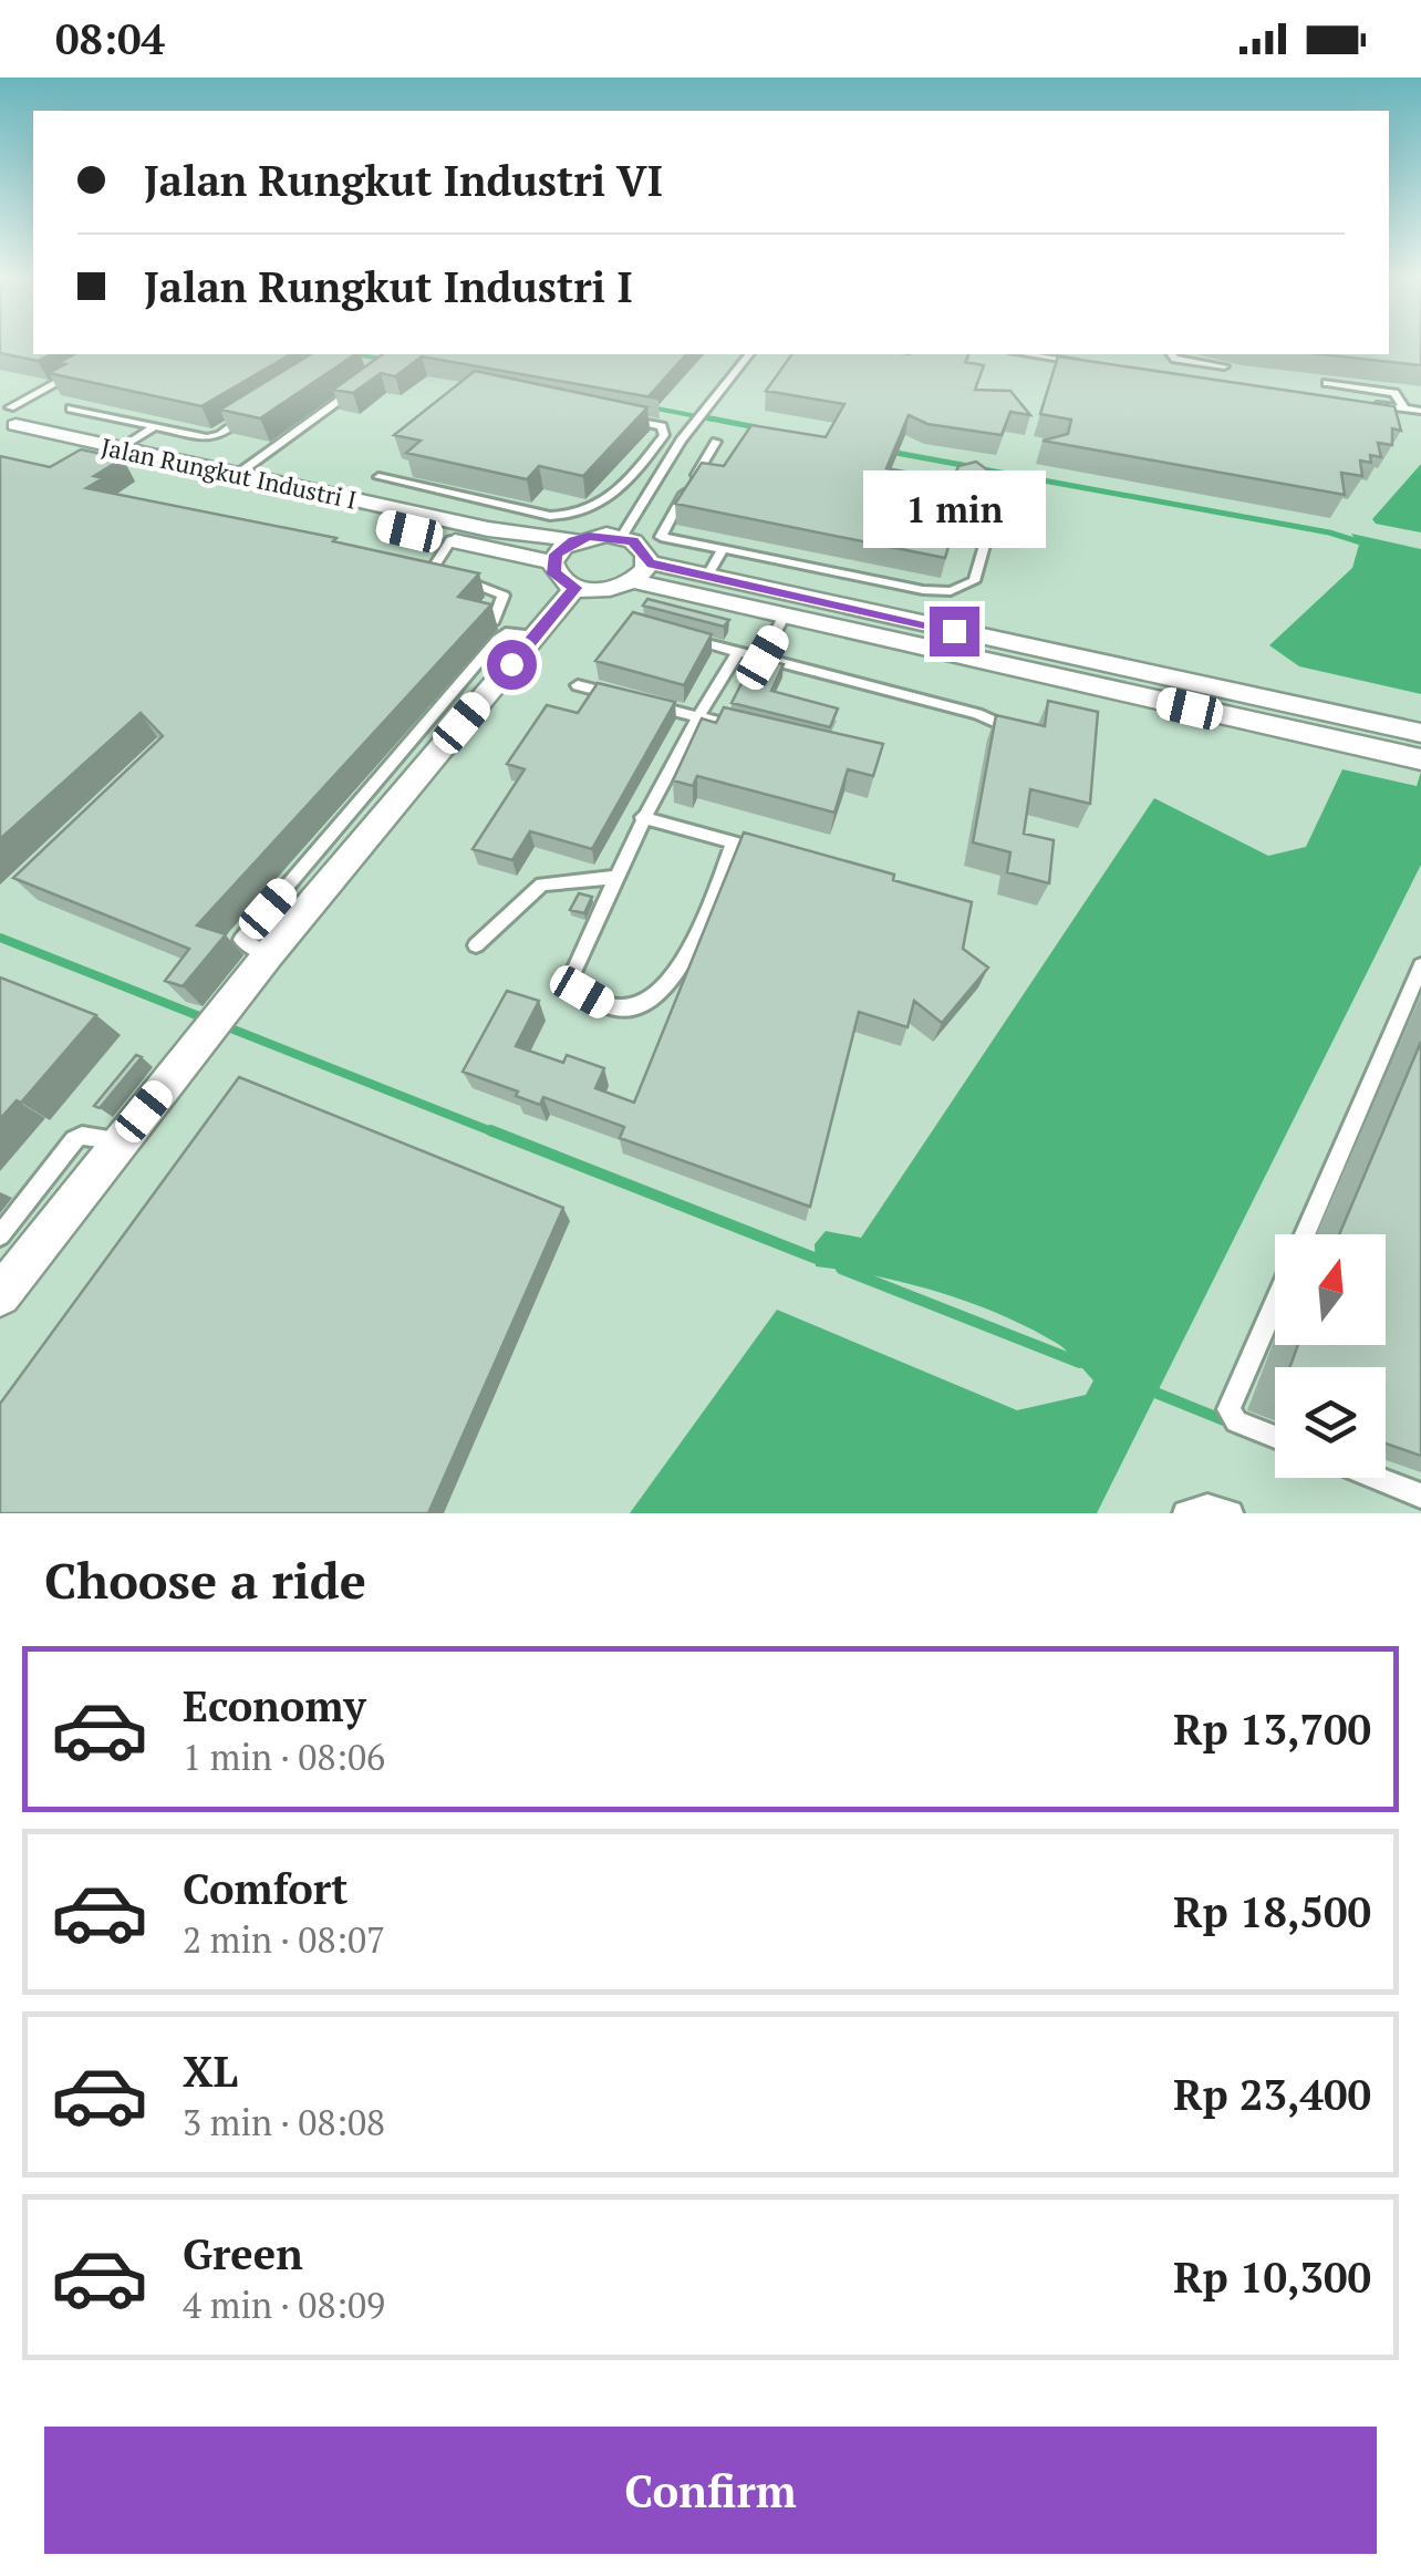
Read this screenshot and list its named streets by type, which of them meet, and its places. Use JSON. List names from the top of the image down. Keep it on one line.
{"streets":{"street":["Jalan Rungkut Industri I"]},"north":"top","page":{"status":"08:04","banner":["Jalan Rungkut Industri VI","Jalan Rungkut Industri I"],"bubble":"1 min","heading":"Choose a ride","list":[{"name":"Economy","note":"1 min · 08:06","value":"Rp 13,700"},{"name":"Comfort","note":"2 min · 08:07","value":"Rp 18,500"},{"name":"XL","note":"3 min · 08:08","value":"Rp 23,400"},{"name":"Green","note":"4 min · 08:09","value":"Rp 10,300"}],"buttons":"Confirm"}}
